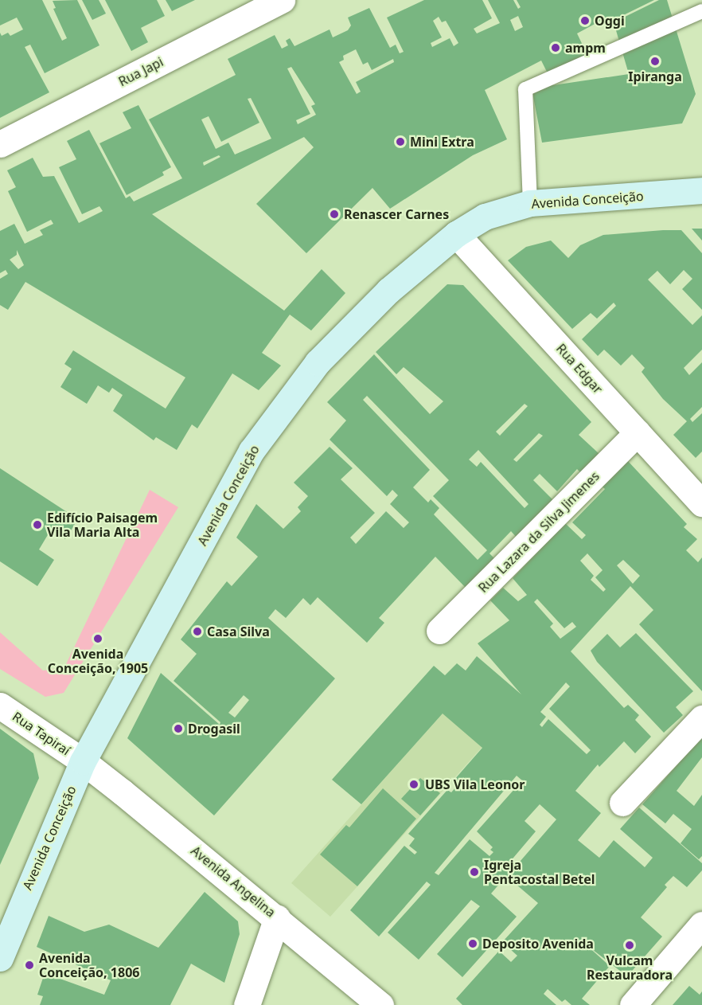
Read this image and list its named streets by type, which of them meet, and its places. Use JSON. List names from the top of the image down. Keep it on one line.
{"streets":{"main road":["Avenida Conceição"],"street":["Rua Japi","Rua Edgar","Rua Lazara da Silva Jimenes","Rua Tapiraí","Avenida Angelina"]},"crossings":[["Avenida Conceição","Rua Edgar"],["Avenida Conceição","Rua Tapiraí"],["Avenida Conceição","Avenida Angelina"],["Rua Edgar","Rua Lazara da Silva Jimenes"],["Rua Tapiraí","Avenida Angelina"]],"places":["Oggi","ampm","Ipiranga","Mini Extra","Renascer Carnes","Edifício Paisagem Vila Maria Alta","Casa Silva","Avenida Conceição, 1905","Drogasil","UBS Vila Leonor","Igreja Pentacostal Betel","Deposito Avenida","Vulcam Restauradora","Avenida Conceição, 1806"]}
